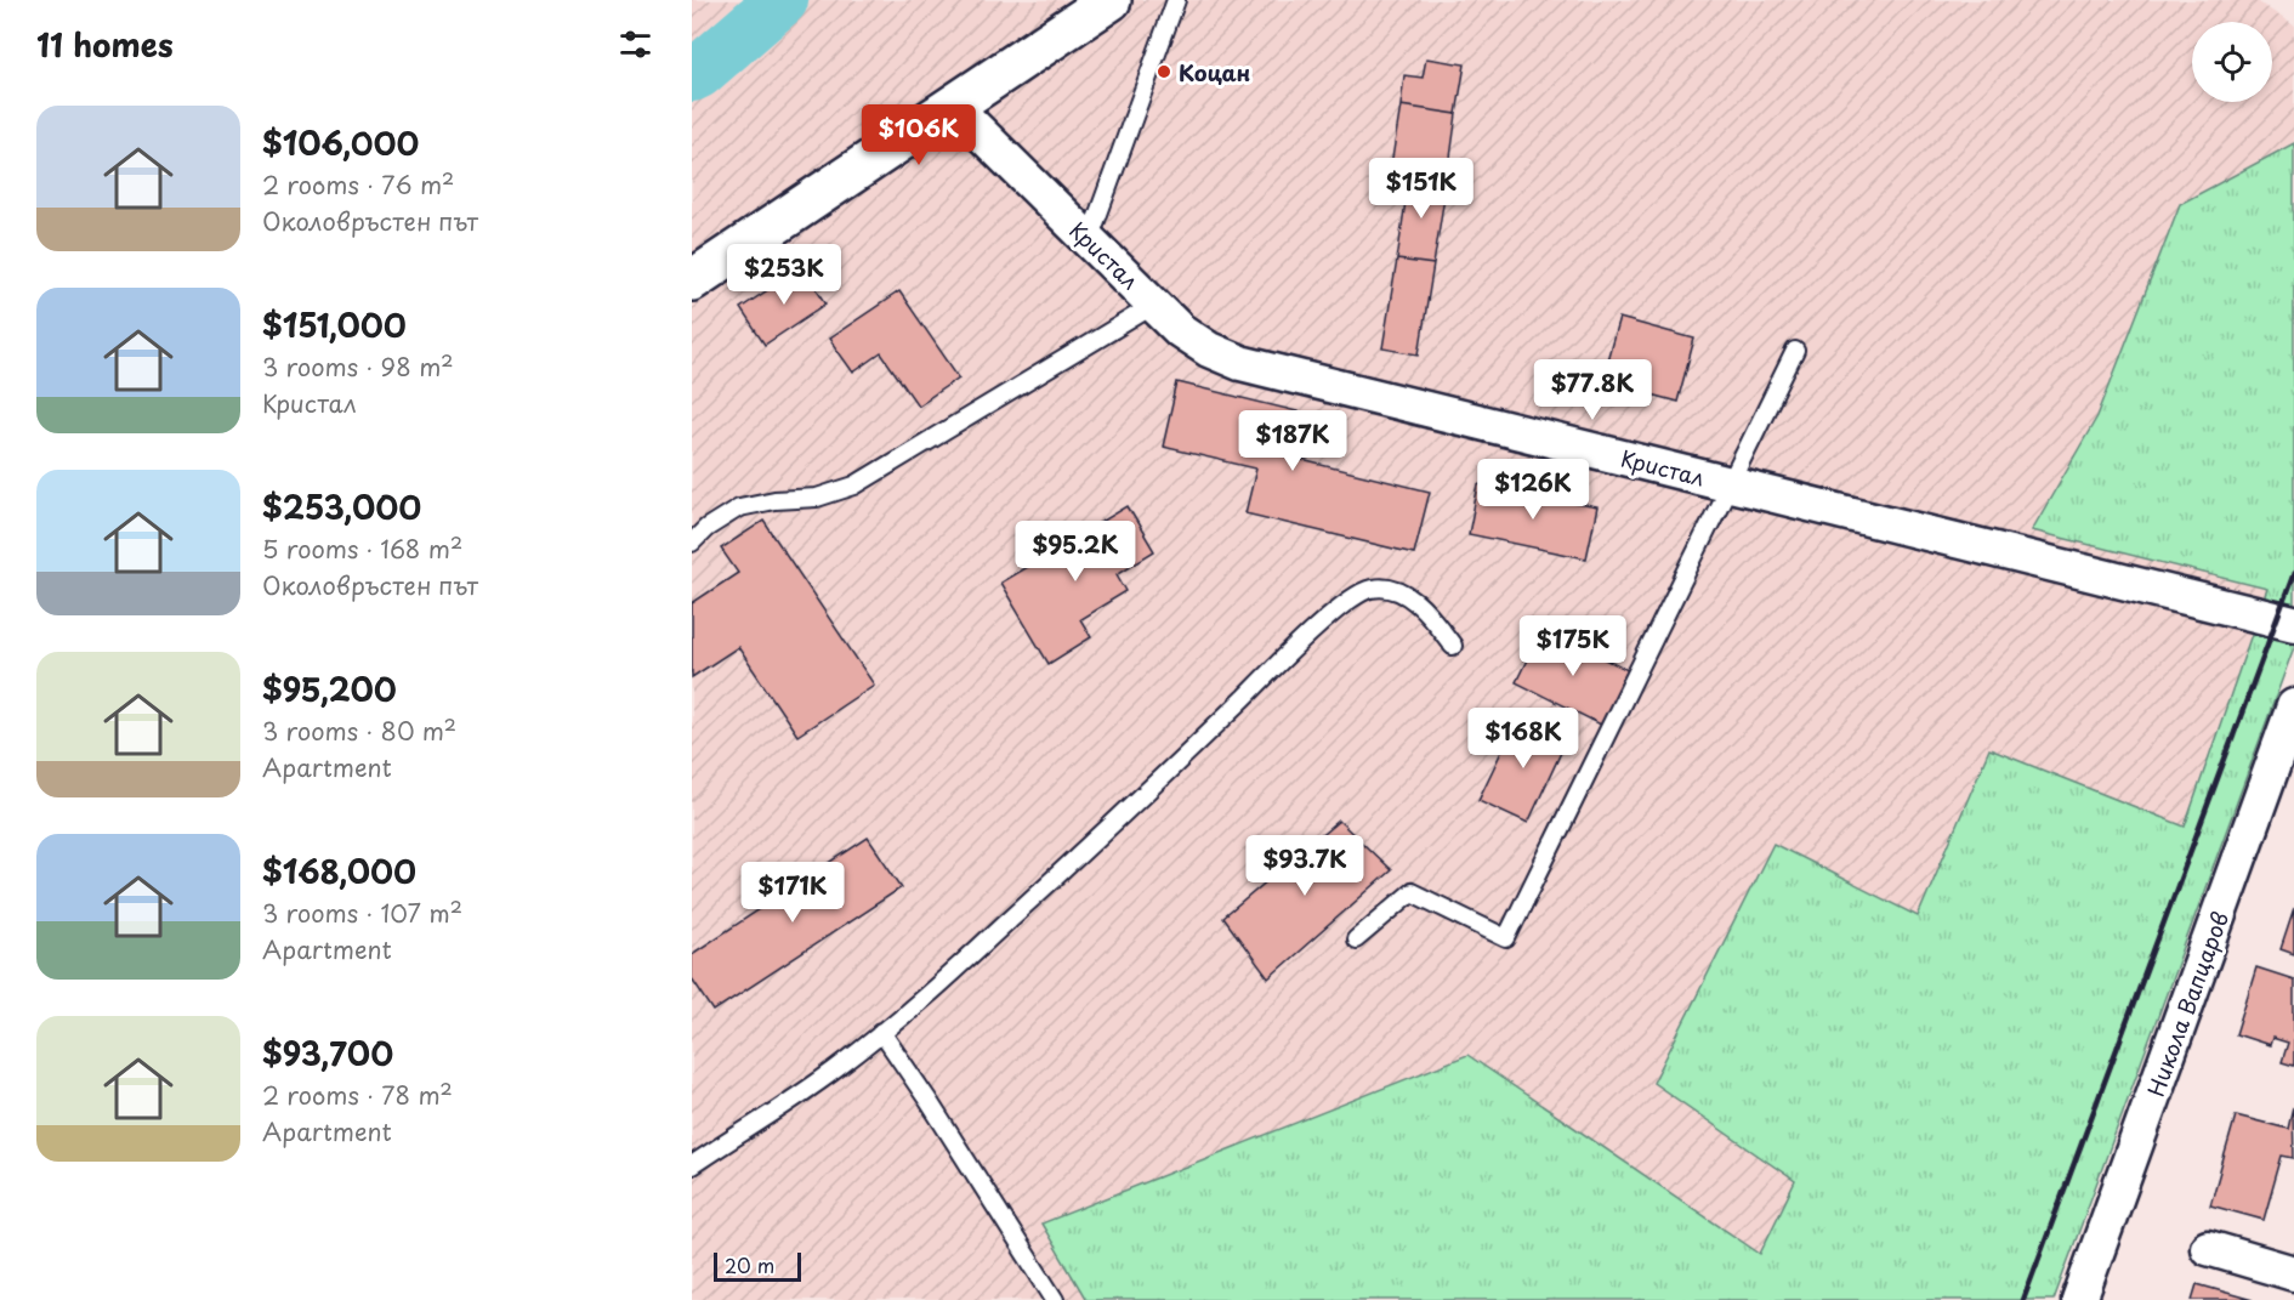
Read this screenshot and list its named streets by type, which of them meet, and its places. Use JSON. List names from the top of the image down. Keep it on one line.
{"streets":{"street":["Кристал","Никола Вапцаров"]},"places":["Коцан"],"scale_bar":"20 m","page":{"heading":"11 homes","list":[{"name":"$106,000","note":"2 rooms · 76 m² · Околовръстен път"},{"name":"$151,000","note":"3 rooms · 98 m² · Кристал"},{"name":"$253,000","note":"5 rooms · 168 m² · Околовръстен път"},{"name":"$95,200","note":"3 rooms · 80 m² · Apartment"},{"name":"$168,000","note":"3 rooms · 107 m² · Apartment"},{"name":"$93,700","note":"2 rooms · 78 m² · Apartment"}],"price":["$106K","$151K","$253K","$77.8K","$187K","$126K","$95.2K","$175K","$168K","$93.7K","$171K"],"scale":"20 m"}}
